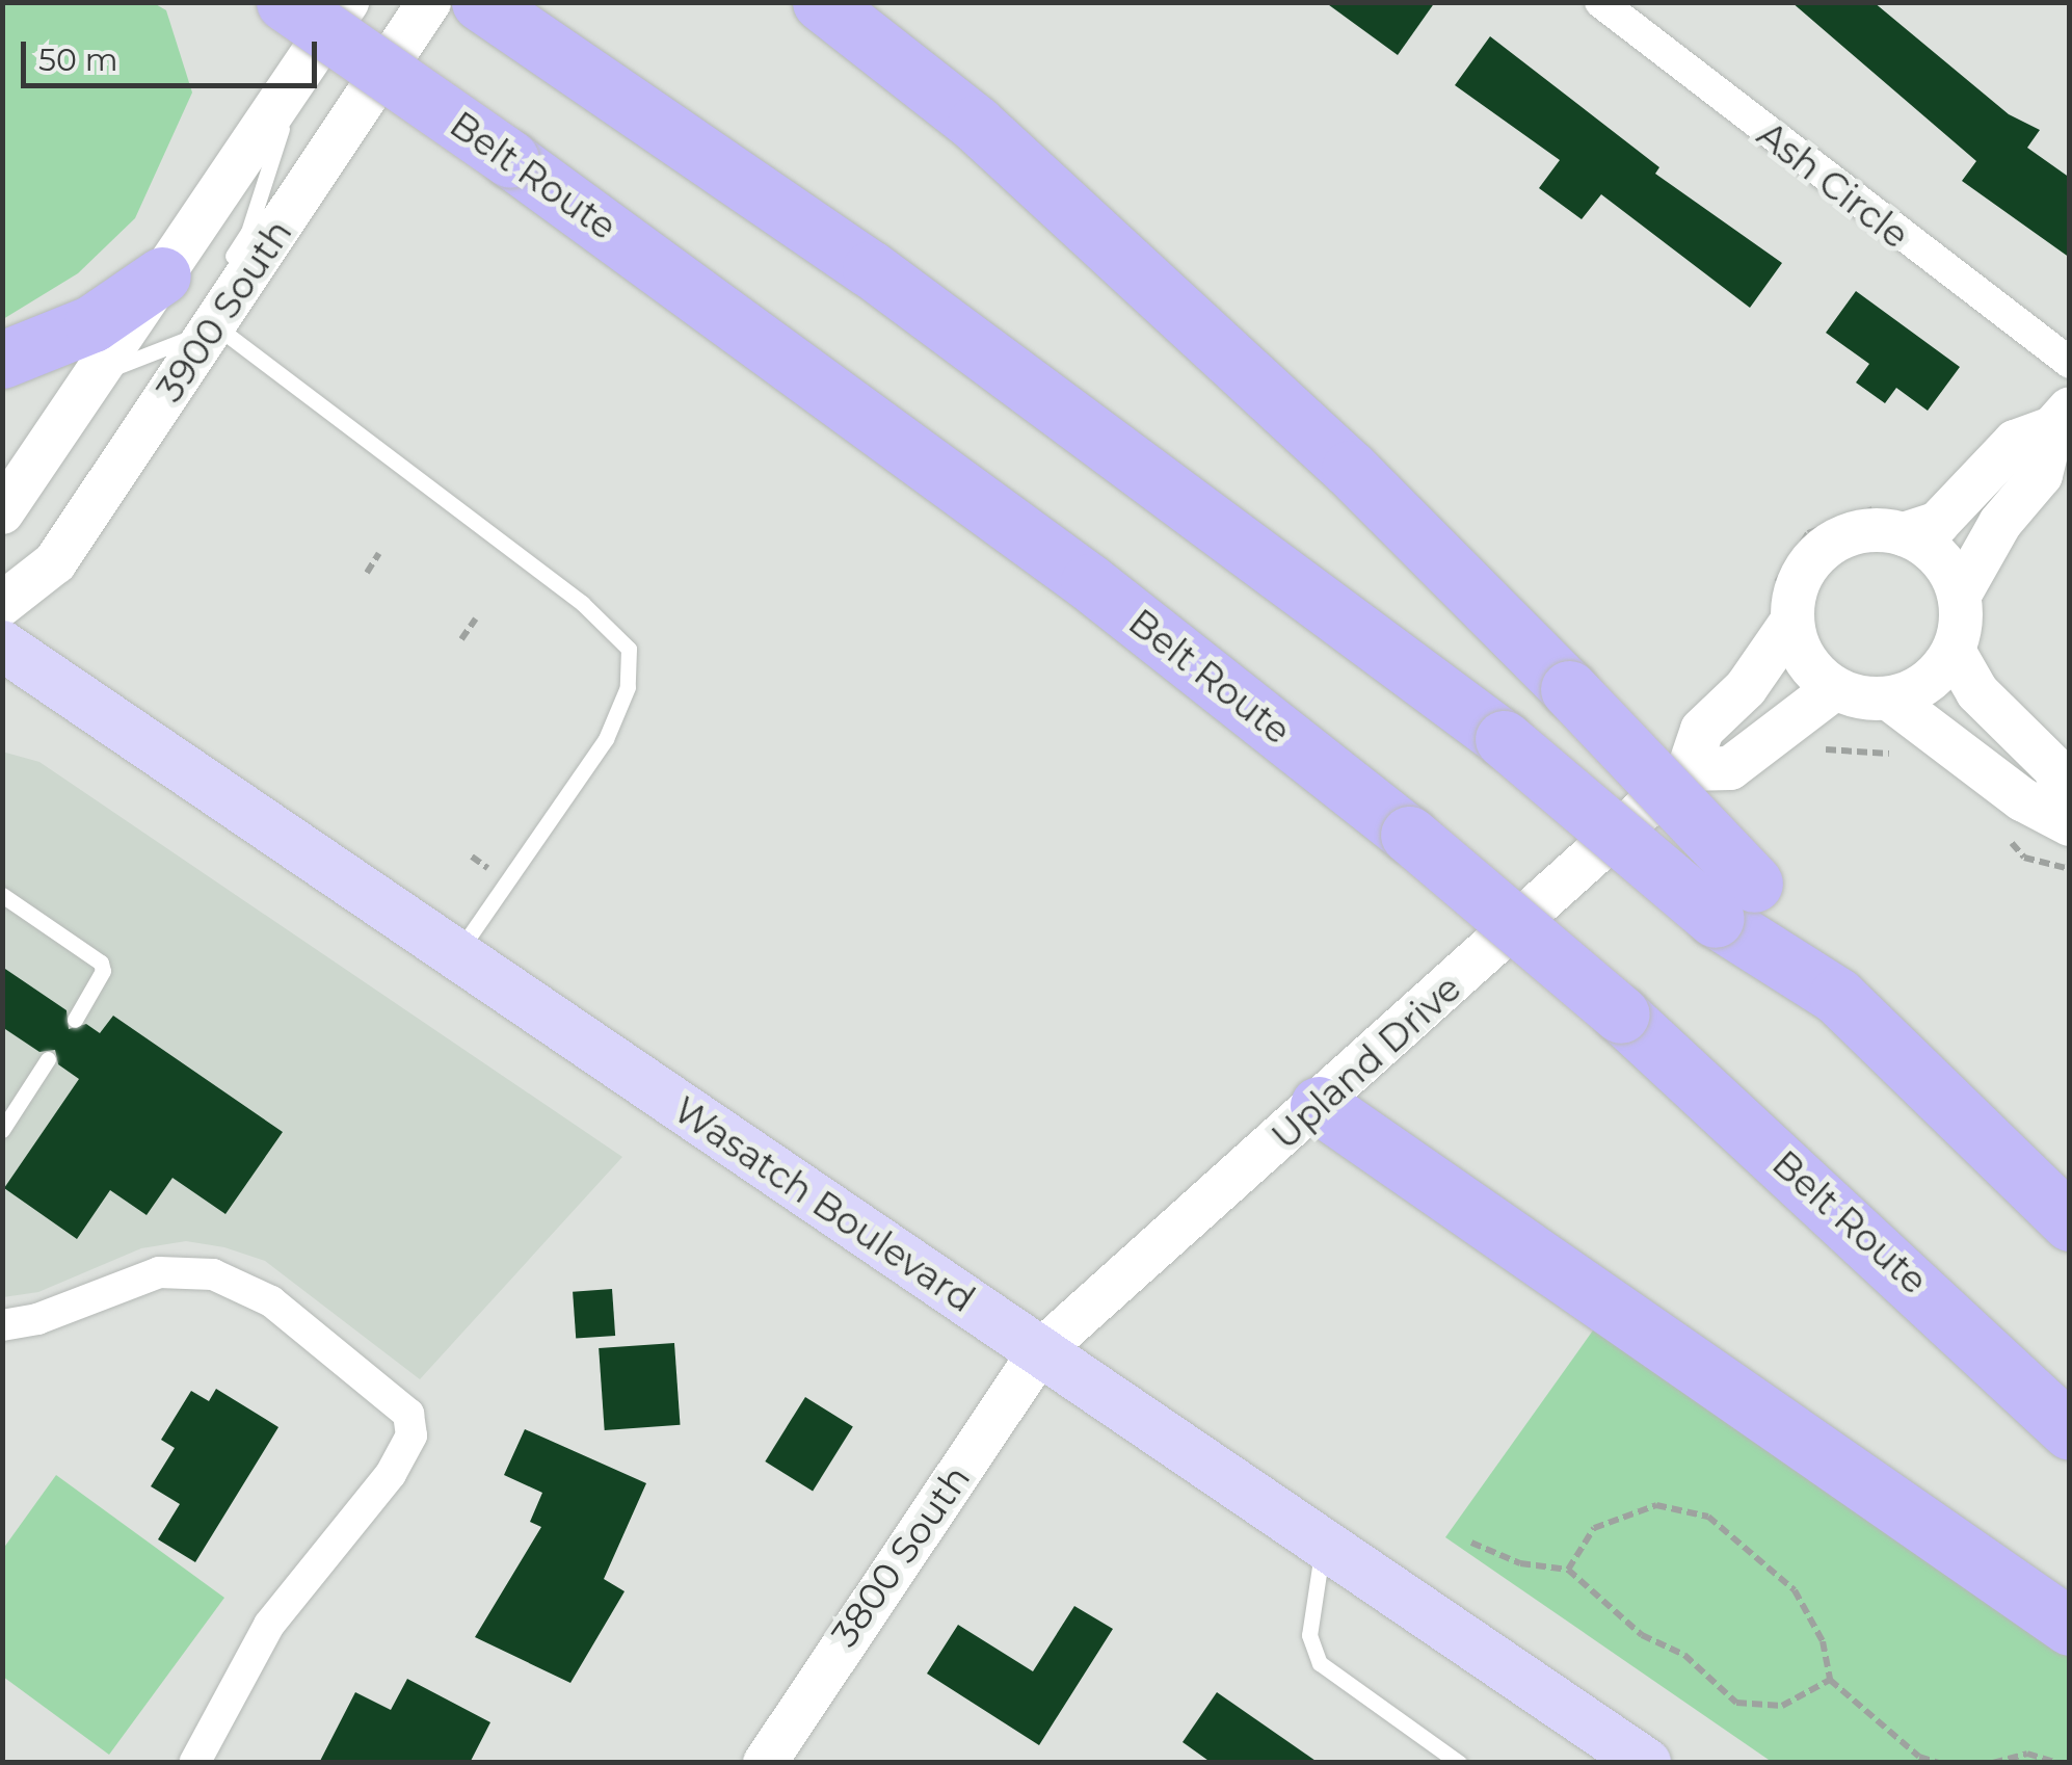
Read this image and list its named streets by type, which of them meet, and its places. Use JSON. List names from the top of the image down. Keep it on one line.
{"streets":{"highway":["Belt Route"],"main road":["Wasatch Boulevard"],"street":["Ash Circle","3900 South","Upland Drive","3800 South"]},"crossings":[["Upland Drive","Wasatch Boulevard"],["Upland Drive","3800 South"],["Wasatch Boulevard","3800 South"]],"scale_bar":"50 m"}
